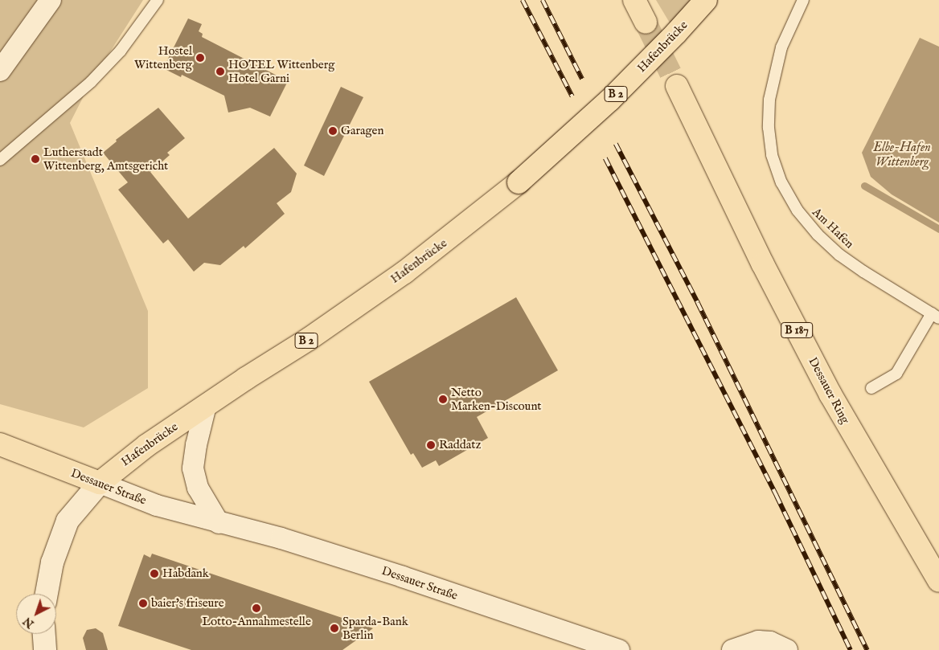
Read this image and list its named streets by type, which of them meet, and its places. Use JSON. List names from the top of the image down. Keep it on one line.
{"streets":{"main road":["Hafenbrücke","B 2","B 187","Dessauer Ring","Dessauer Straße"],"lane":["Am Hafen"]},"crossings":[["Hafenbrücke","Dessauer Straße"]],"water":["Elbe-Hafen Wittenberg"],"places":["Hostel Wittenberg","HOTEL Wittenberg Hotel Garni","Garagen","Lutherstadt Wittenberg, Amtsgericht","Netto Marken-Discount","Raddatz","Habdank","baier's friseure","Lotto-Annahmestelle","Sparda-Bank Berlin"],"north":"bottom left"}
